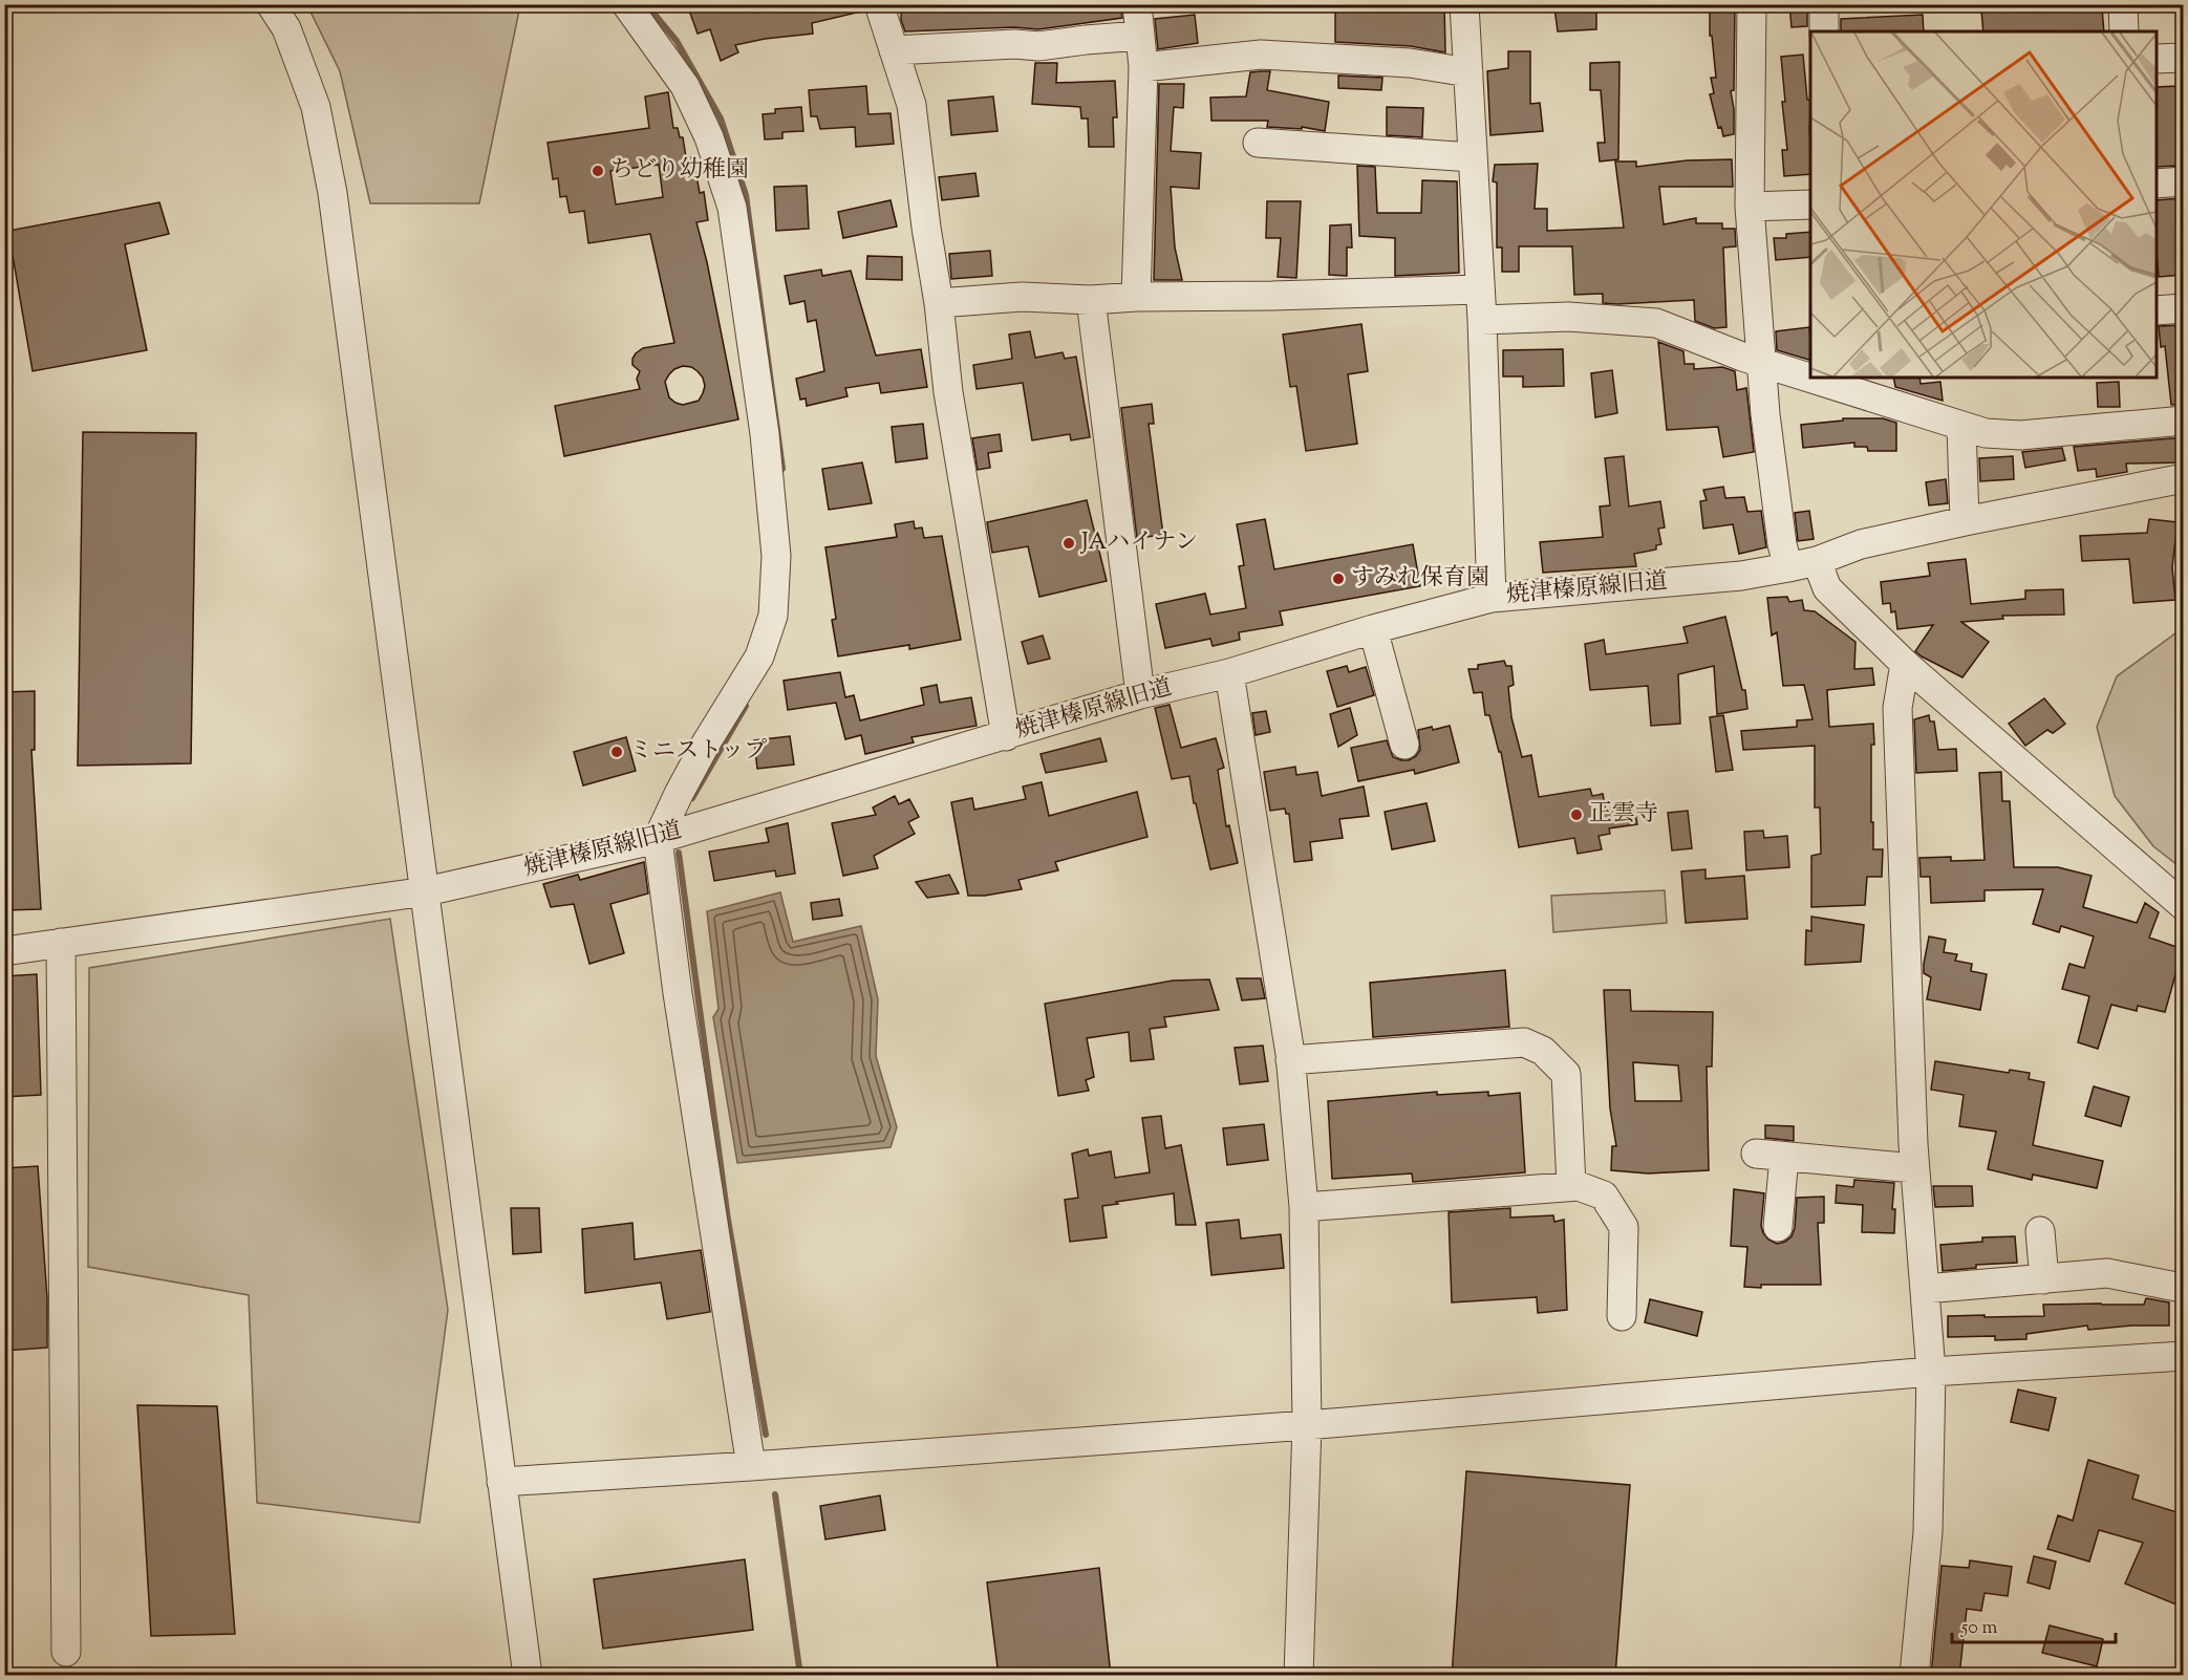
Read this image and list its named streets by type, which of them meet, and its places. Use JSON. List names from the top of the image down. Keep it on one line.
{"streets":{"street":["焼津榛原線旧道"]},"places":["ちどり幼稚園","JAハイナン","すみれ保育園","ミニストップ","正雲寺"],"scale_bar":"50 m"}
